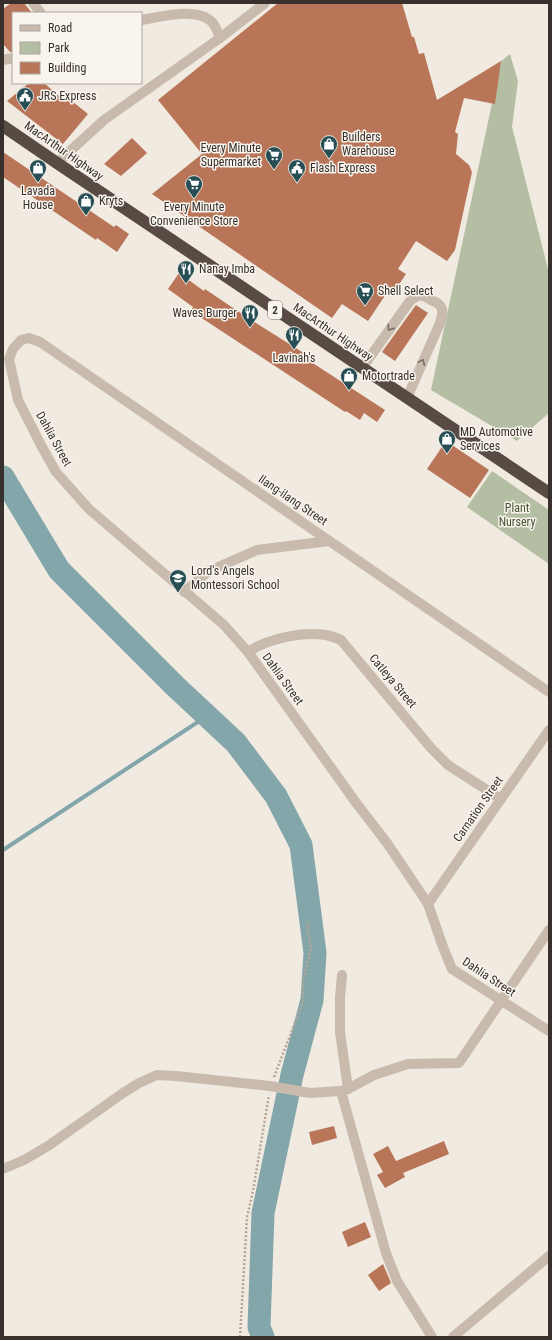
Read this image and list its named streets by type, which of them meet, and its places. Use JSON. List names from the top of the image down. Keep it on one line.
{"streets":{"highway":["MacArthur Highway","2"],"street":["Dahlia Street","Ilang-ilang Street","Catleya Street","Carnation Street"]},"crossings":[["Dahlia Street","Ilang-ilang Street"],["Dahlia Street","Catleya Street"],["Dahlia Street","Carnation Street"],["Catleya Street","Carnation Street"]],"parks":["Plant Nursery"],"places":{"public building":["JRS Express","Flash Express"],"shop":["Builders Warehouse","Lavada House","Kryts","Motortrade","MD Automotive Services"],"supermarket":["Every Minute Supermarket","Every Minute Convenience Store","Shell Select"],"restaurant":["Nanay Imba","Waves Burger","Lavinah's"],"school or university":["Lord's Angels Montessori School"]},"legend":["Road","Park","Building"]}
